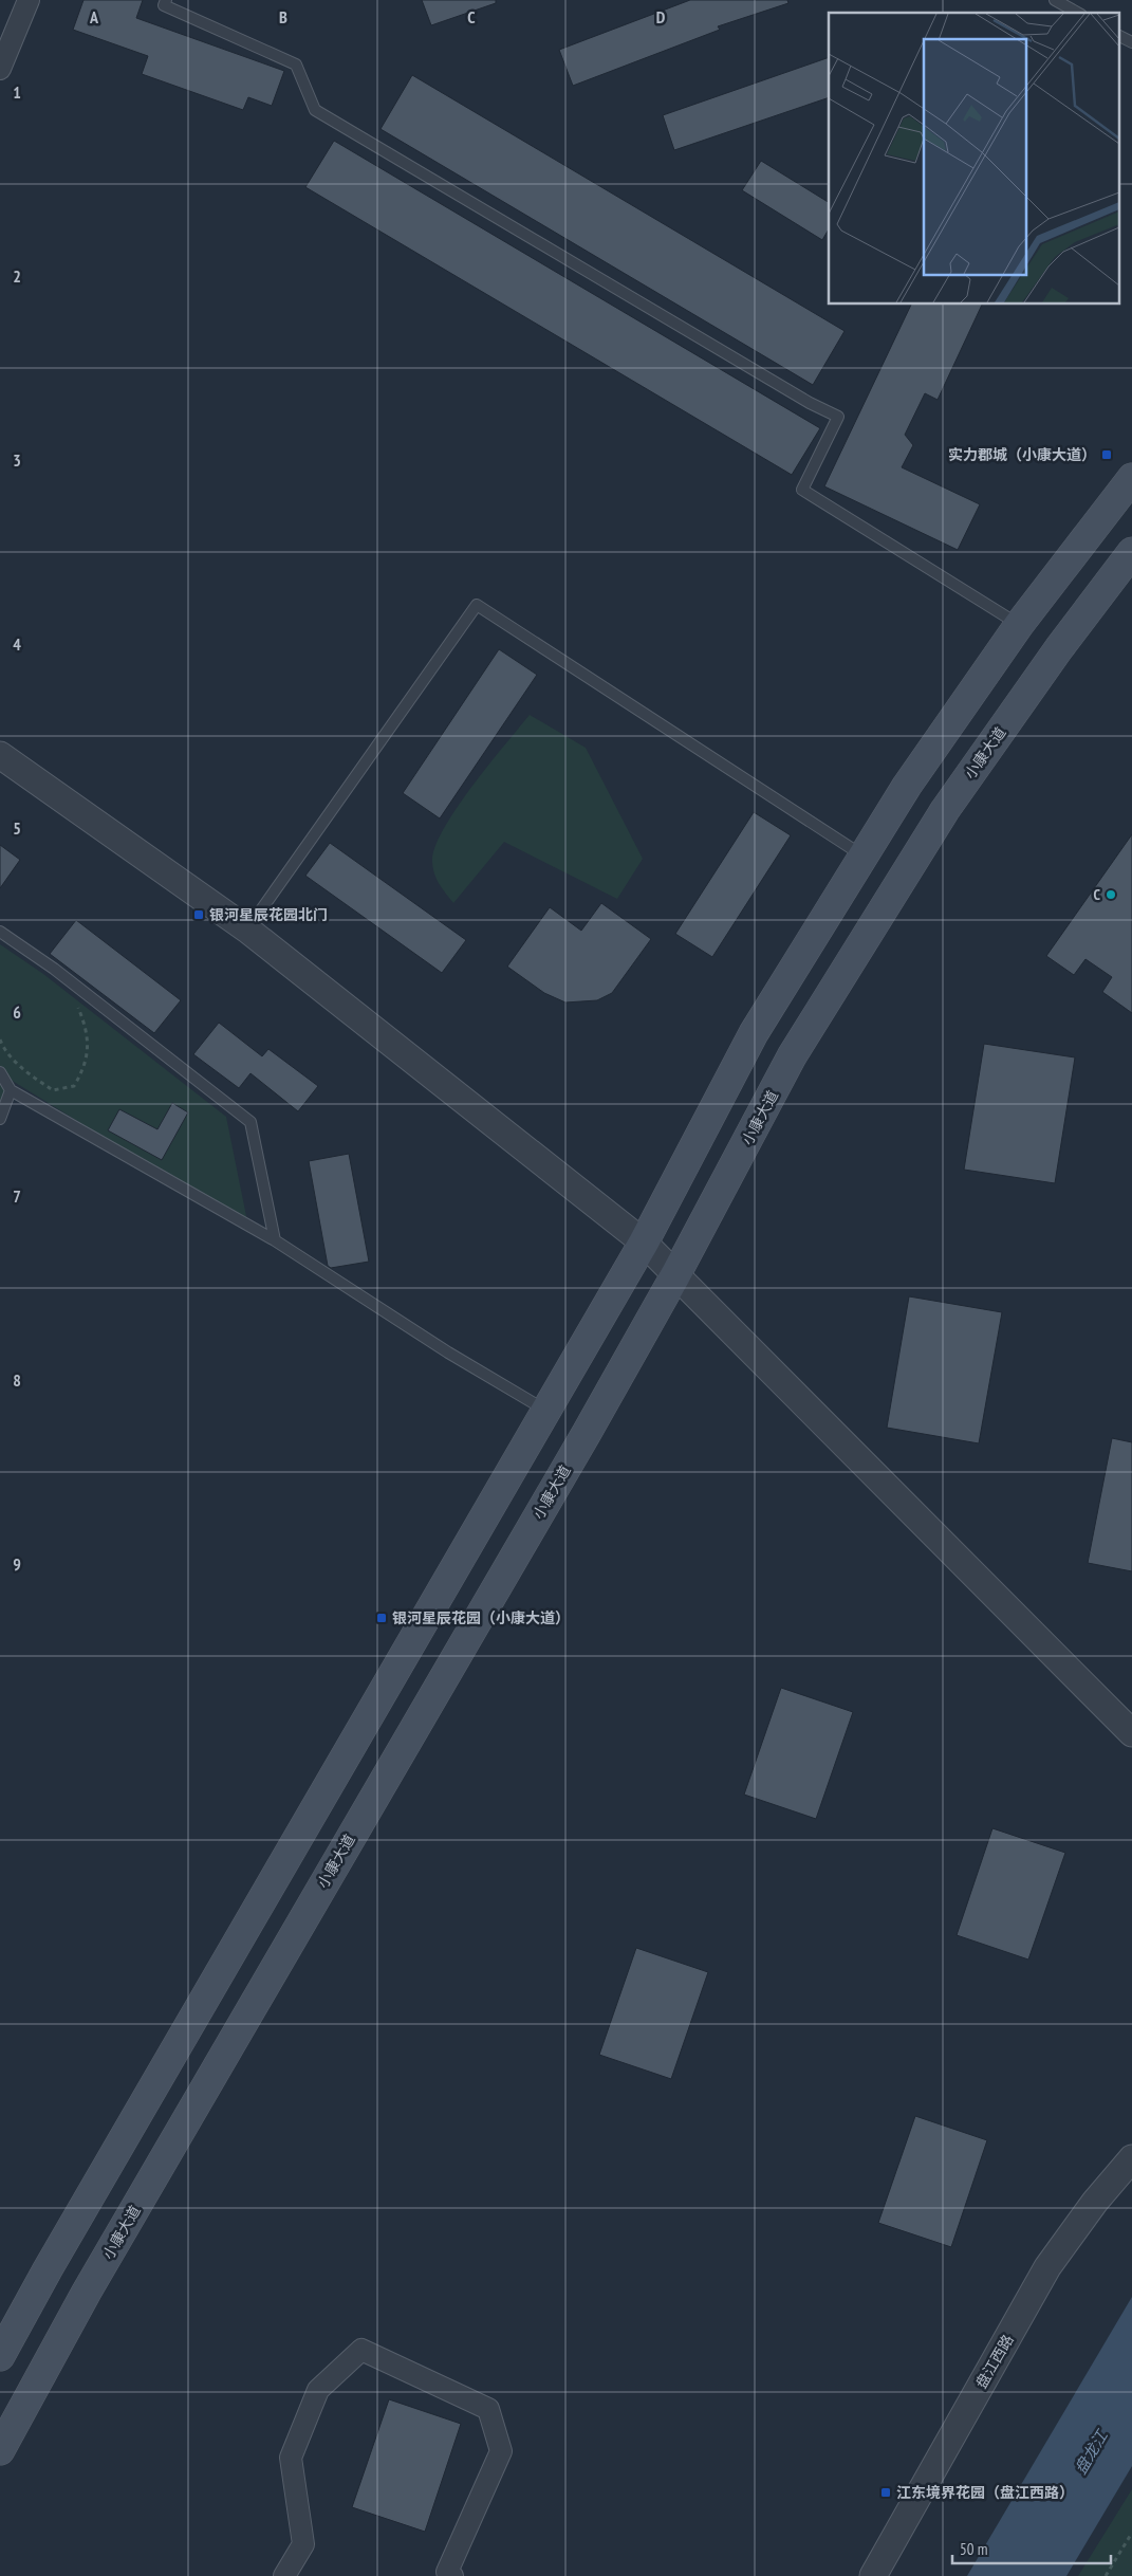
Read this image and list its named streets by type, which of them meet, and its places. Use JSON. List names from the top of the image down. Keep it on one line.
{"streets":{"main road":["小康大道"],"street":["盘江西路"]},"water":["盘龙江"],"places":{"transit":["实力郡城（小康大道）","银河星辰花园北门","银河星辰花园（小康大道）","江东境界花园（盘江西路）"],"other":["C"]},"scale_bar":"50 m","grid":{"columns":["A","B","C","D"],"rows":["1","2","3","4","5","6","7","8","9"]}}
